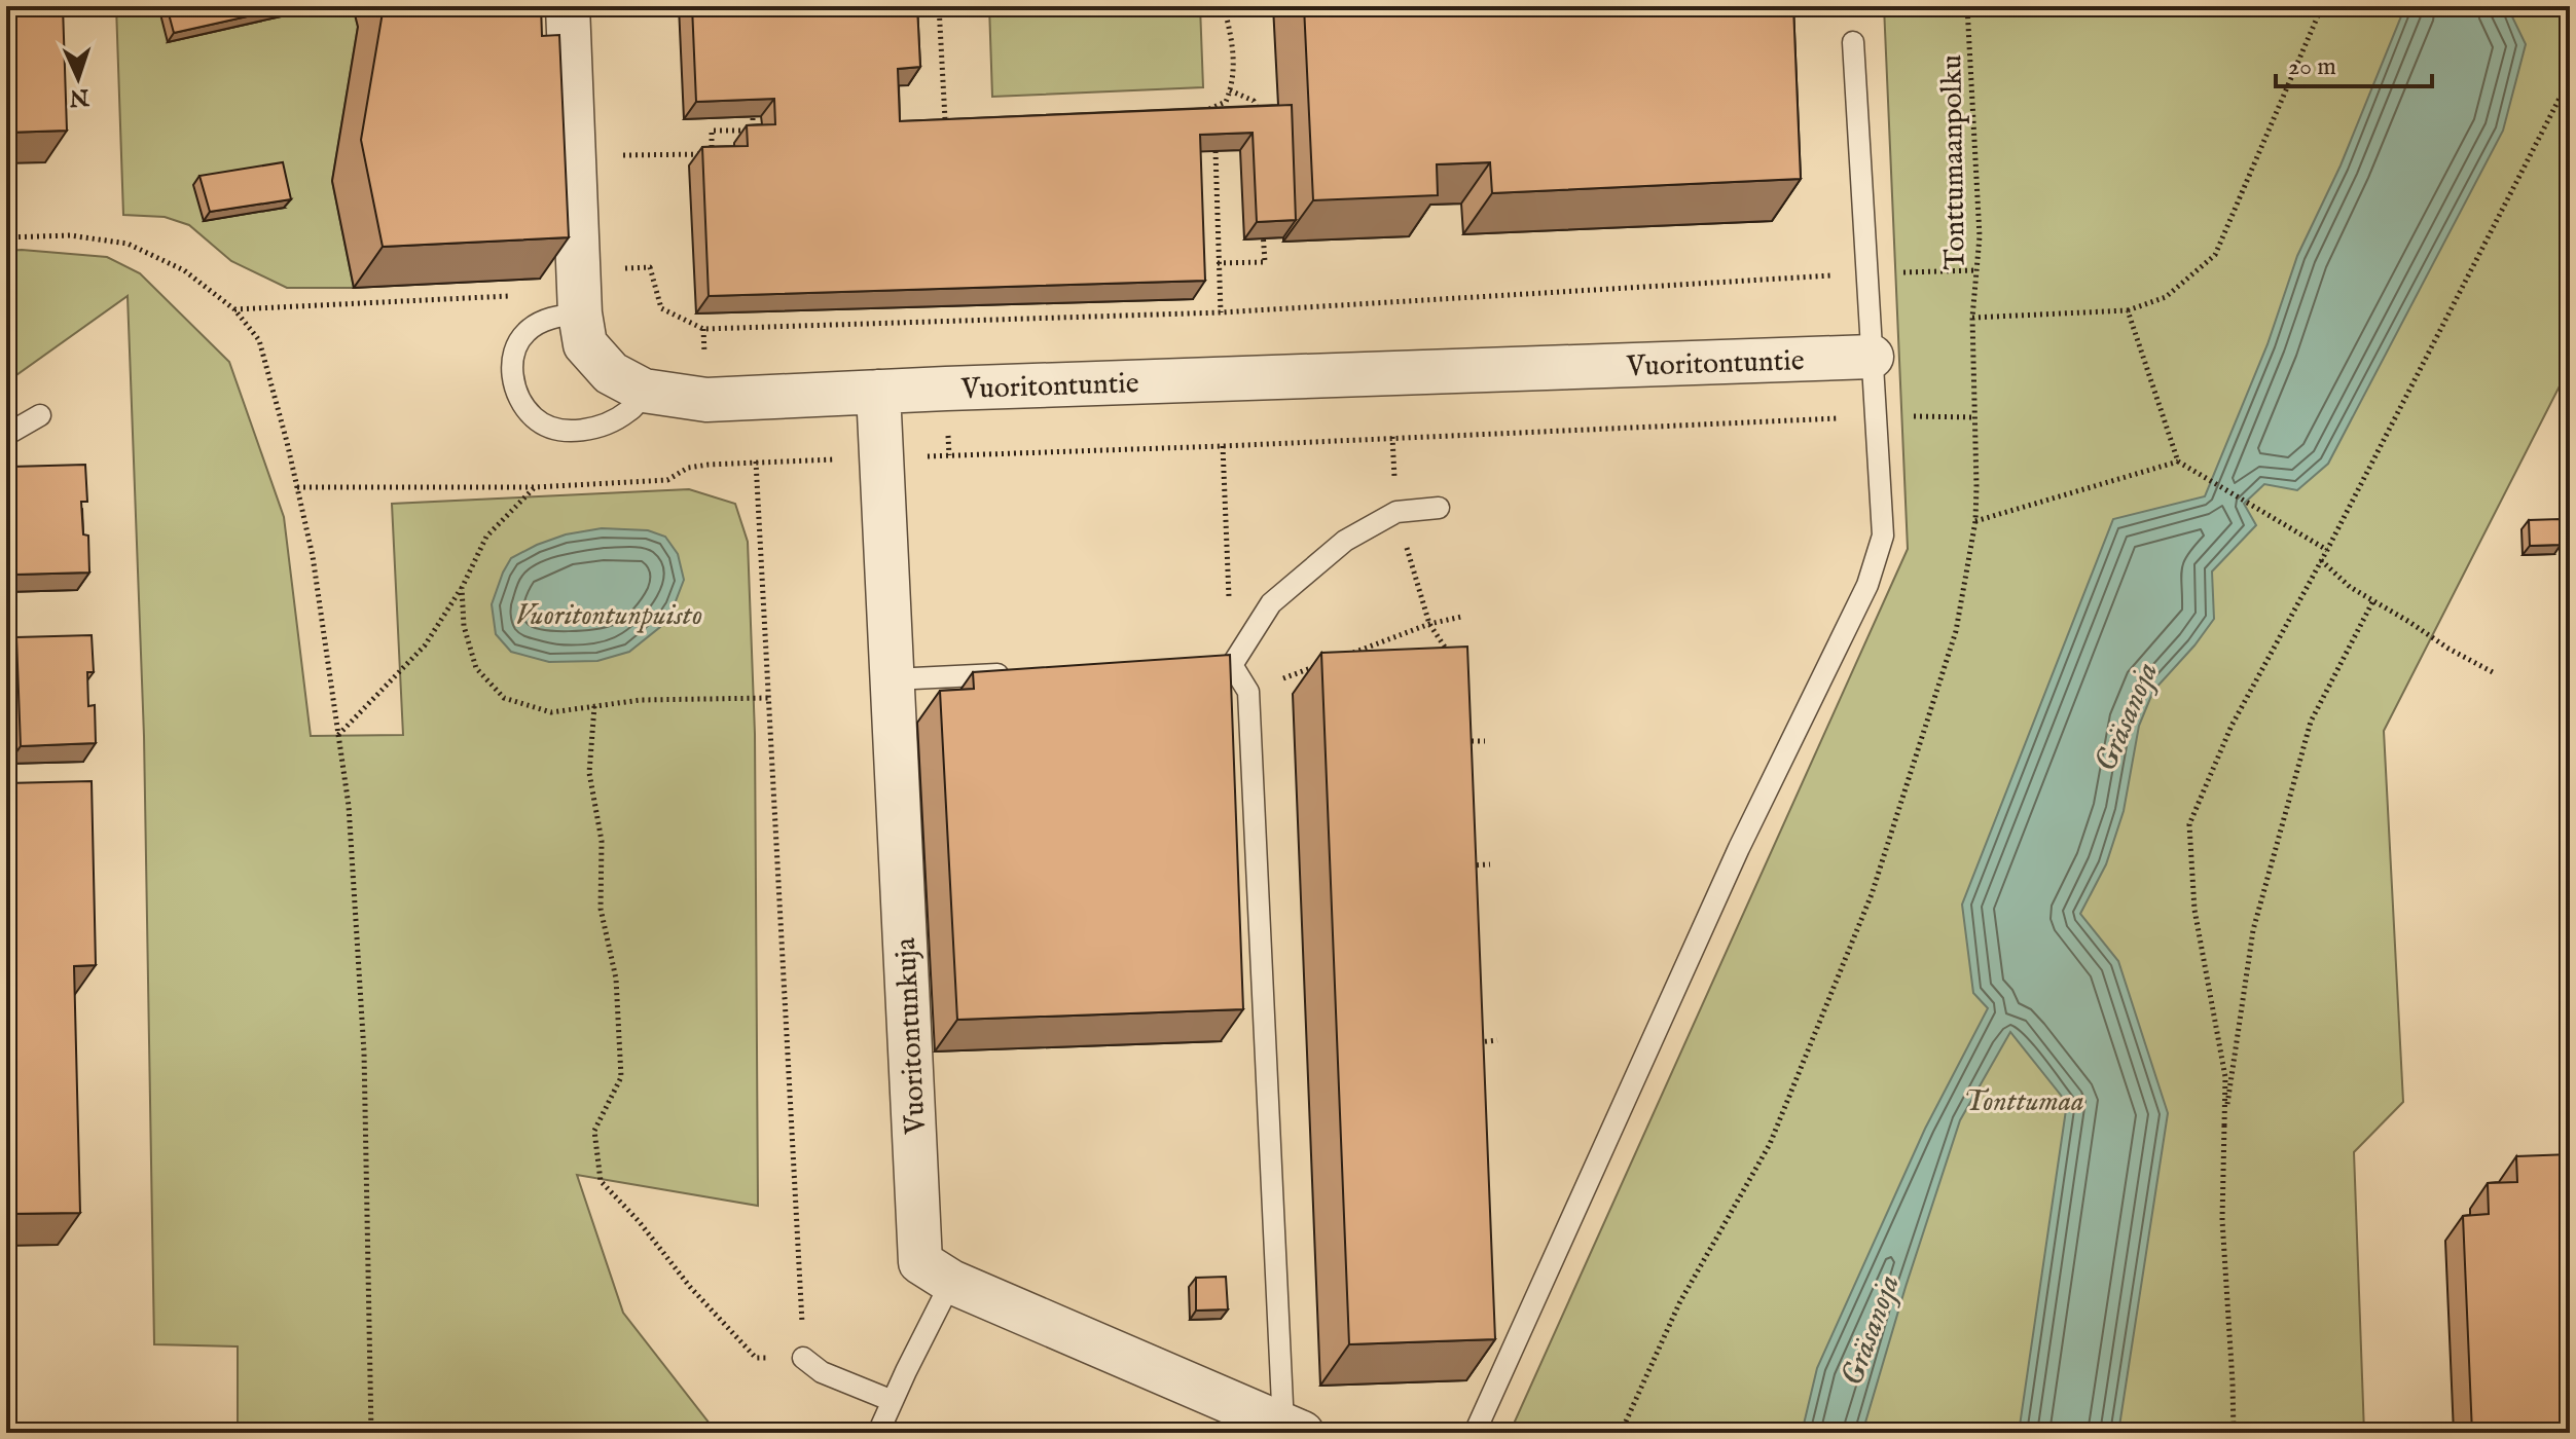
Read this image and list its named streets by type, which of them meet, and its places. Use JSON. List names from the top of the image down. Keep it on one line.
{"streets":{"street":["Vuoritontuntie","Vuoritontunkuja"],"path":["Tonttumaanpolku"]},"crossings":[["Vuoritontuntie","Vuoritontunkuja"]],"water":["Gräsanoja"],"parks":["Vuoritontunpuisto","Tonttumaa"],"scale_bar":"20 m","north":"bottom"}
